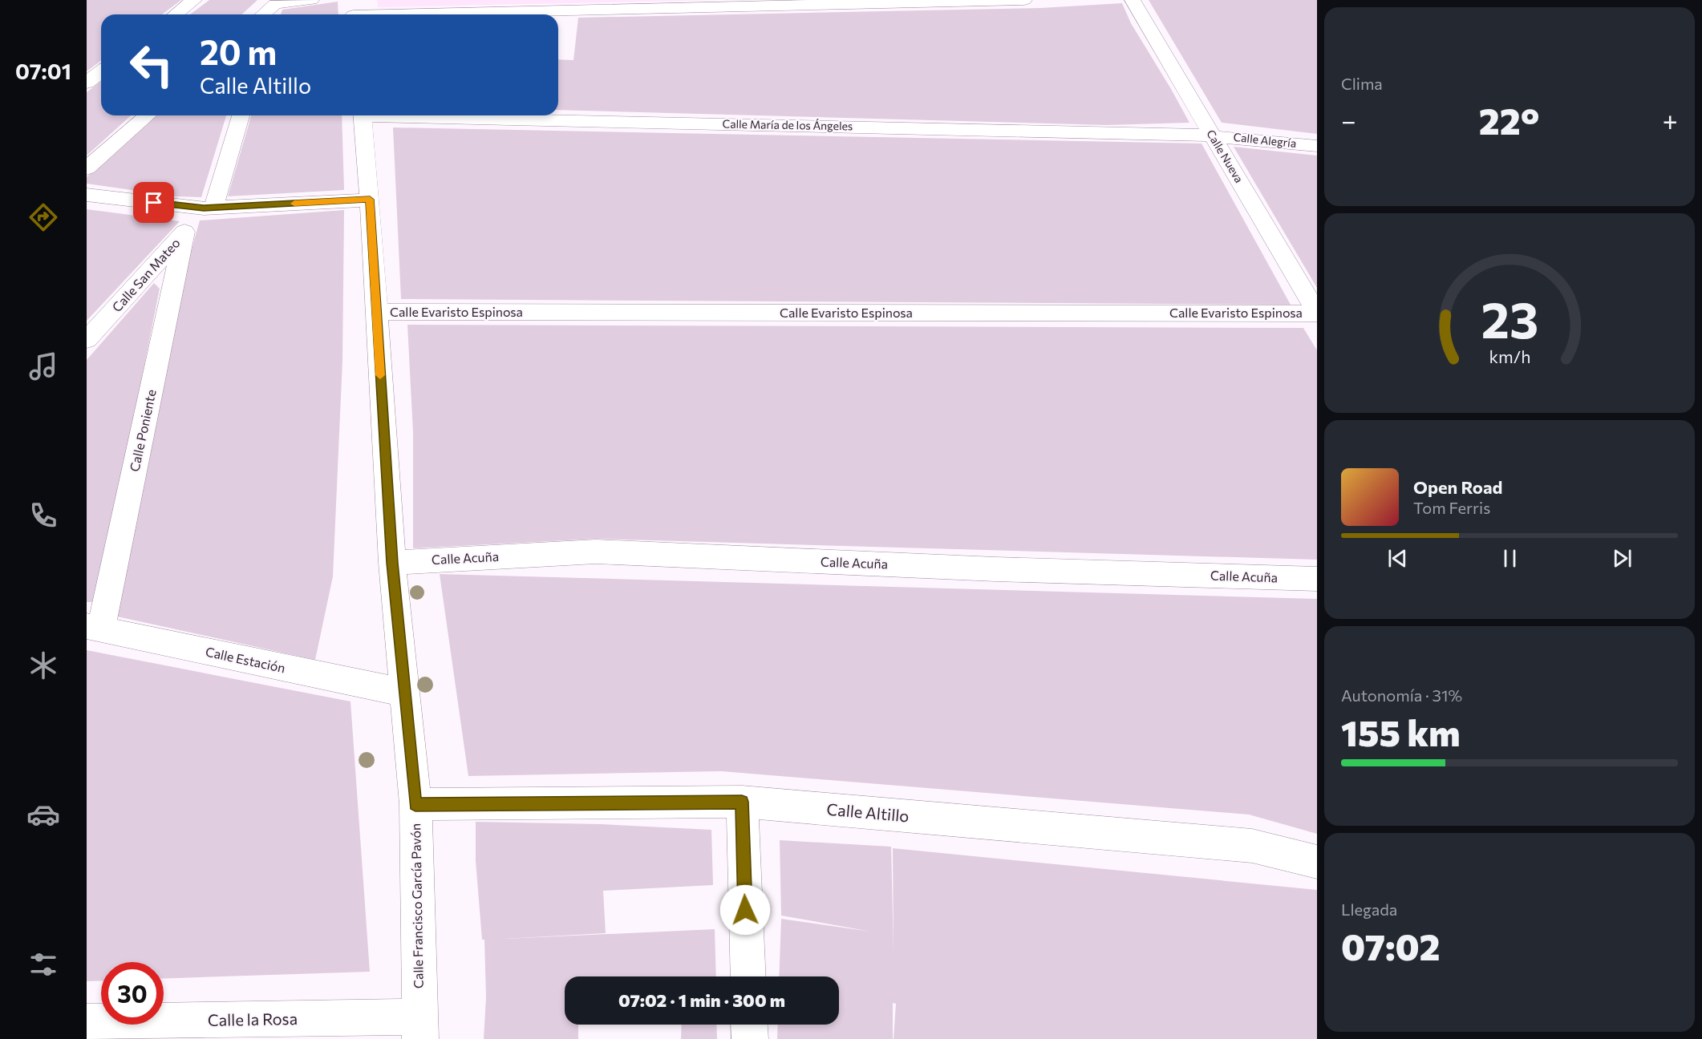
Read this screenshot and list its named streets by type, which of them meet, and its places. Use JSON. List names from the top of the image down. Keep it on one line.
{"streets":{"street":["Calle María de los Ángeles","Calle Alegría","Calle Nueva","Calle San Mateo","Calle Evaristo Espinosa","Calle Poniente","Calle Acuña","Calle Estación","Calle Altillo","Calle Francisco García Pavón","Calle la Rosa"]},"crossings":[["Calle María de los Ángeles","Calle Alegría"],["Calle María de los Ángeles","Calle Nueva"],["Calle Alegría","Calle Nueva"],["Calle Nueva","Calle Evaristo Espinosa"],["Calle San Mateo","Calle Poniente"],["Calle Evaristo Espinosa","Calle Francisco García Pavón"],["Calle Poniente","Calle Estación"],["Calle Acuña","Calle Francisco García Pavón"],["Calle Estación","Calle Francisco García Pavón"],["Calle Altillo","Calle Francisco García Pavón"],["Calle Francisco García Pavón","Calle la Rosa"]],"page":{"tabs":"07:01","tile":["Clima",["Autonomía · 31%","155 km"],["Llegada","07:02"]],"turn":["20 m","Calle Altillo"],"heat":["−","22°","+"],"song":["Open Road","Tom Ferris"],"limit":"30","trip":"07:02 · 1 min · 300 m","gauge":["23","km/h"]}}
